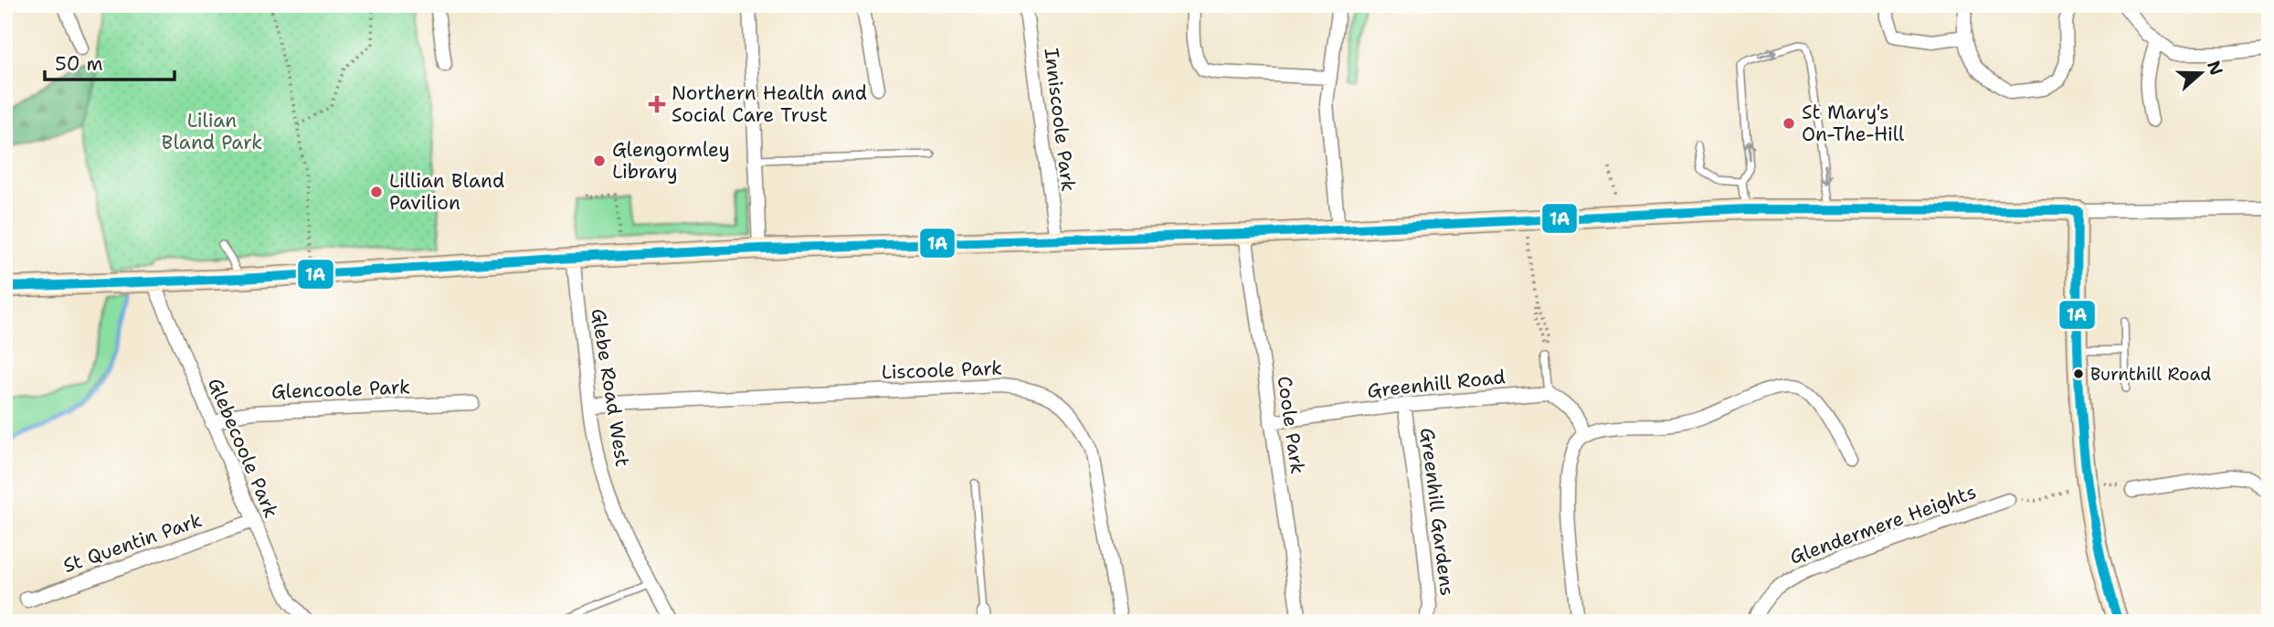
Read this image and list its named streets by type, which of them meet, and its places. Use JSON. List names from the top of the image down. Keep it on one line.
{"streets":{"street":["Inniscoole Park","Liscoole Park","Greenhill Road","Glebe Road West","Glencoole Park","Coole Park","Glebecoole Park","Greenhill Gardens","Glendermere Heights","St Quentin Park"]},"crossings":[["Liscoole Park","Glebe Road West"],["Greenhill Road","Coole Park"],["Greenhill Road","Greenhill Gardens"],["Glencoole Park","Glebecoole Park"],["Glebecoole Park","St Quentin Park"]],"parks":["Lilian Bland Park"],"places":{"health":["Northern Health and Social Care Trust"],"other":["St Mary's On-The-Hill","Glengormley Library","Lillian Bland Pavilion","Burnthill Road"]},"lines":["transit line 1A"],"scale_bar":"50 m","north":"right"}
